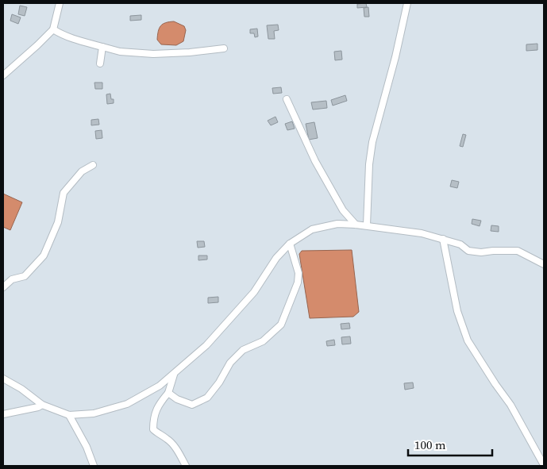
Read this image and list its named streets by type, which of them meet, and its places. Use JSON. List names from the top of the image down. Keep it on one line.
{"scale_bar":"100 m"}
